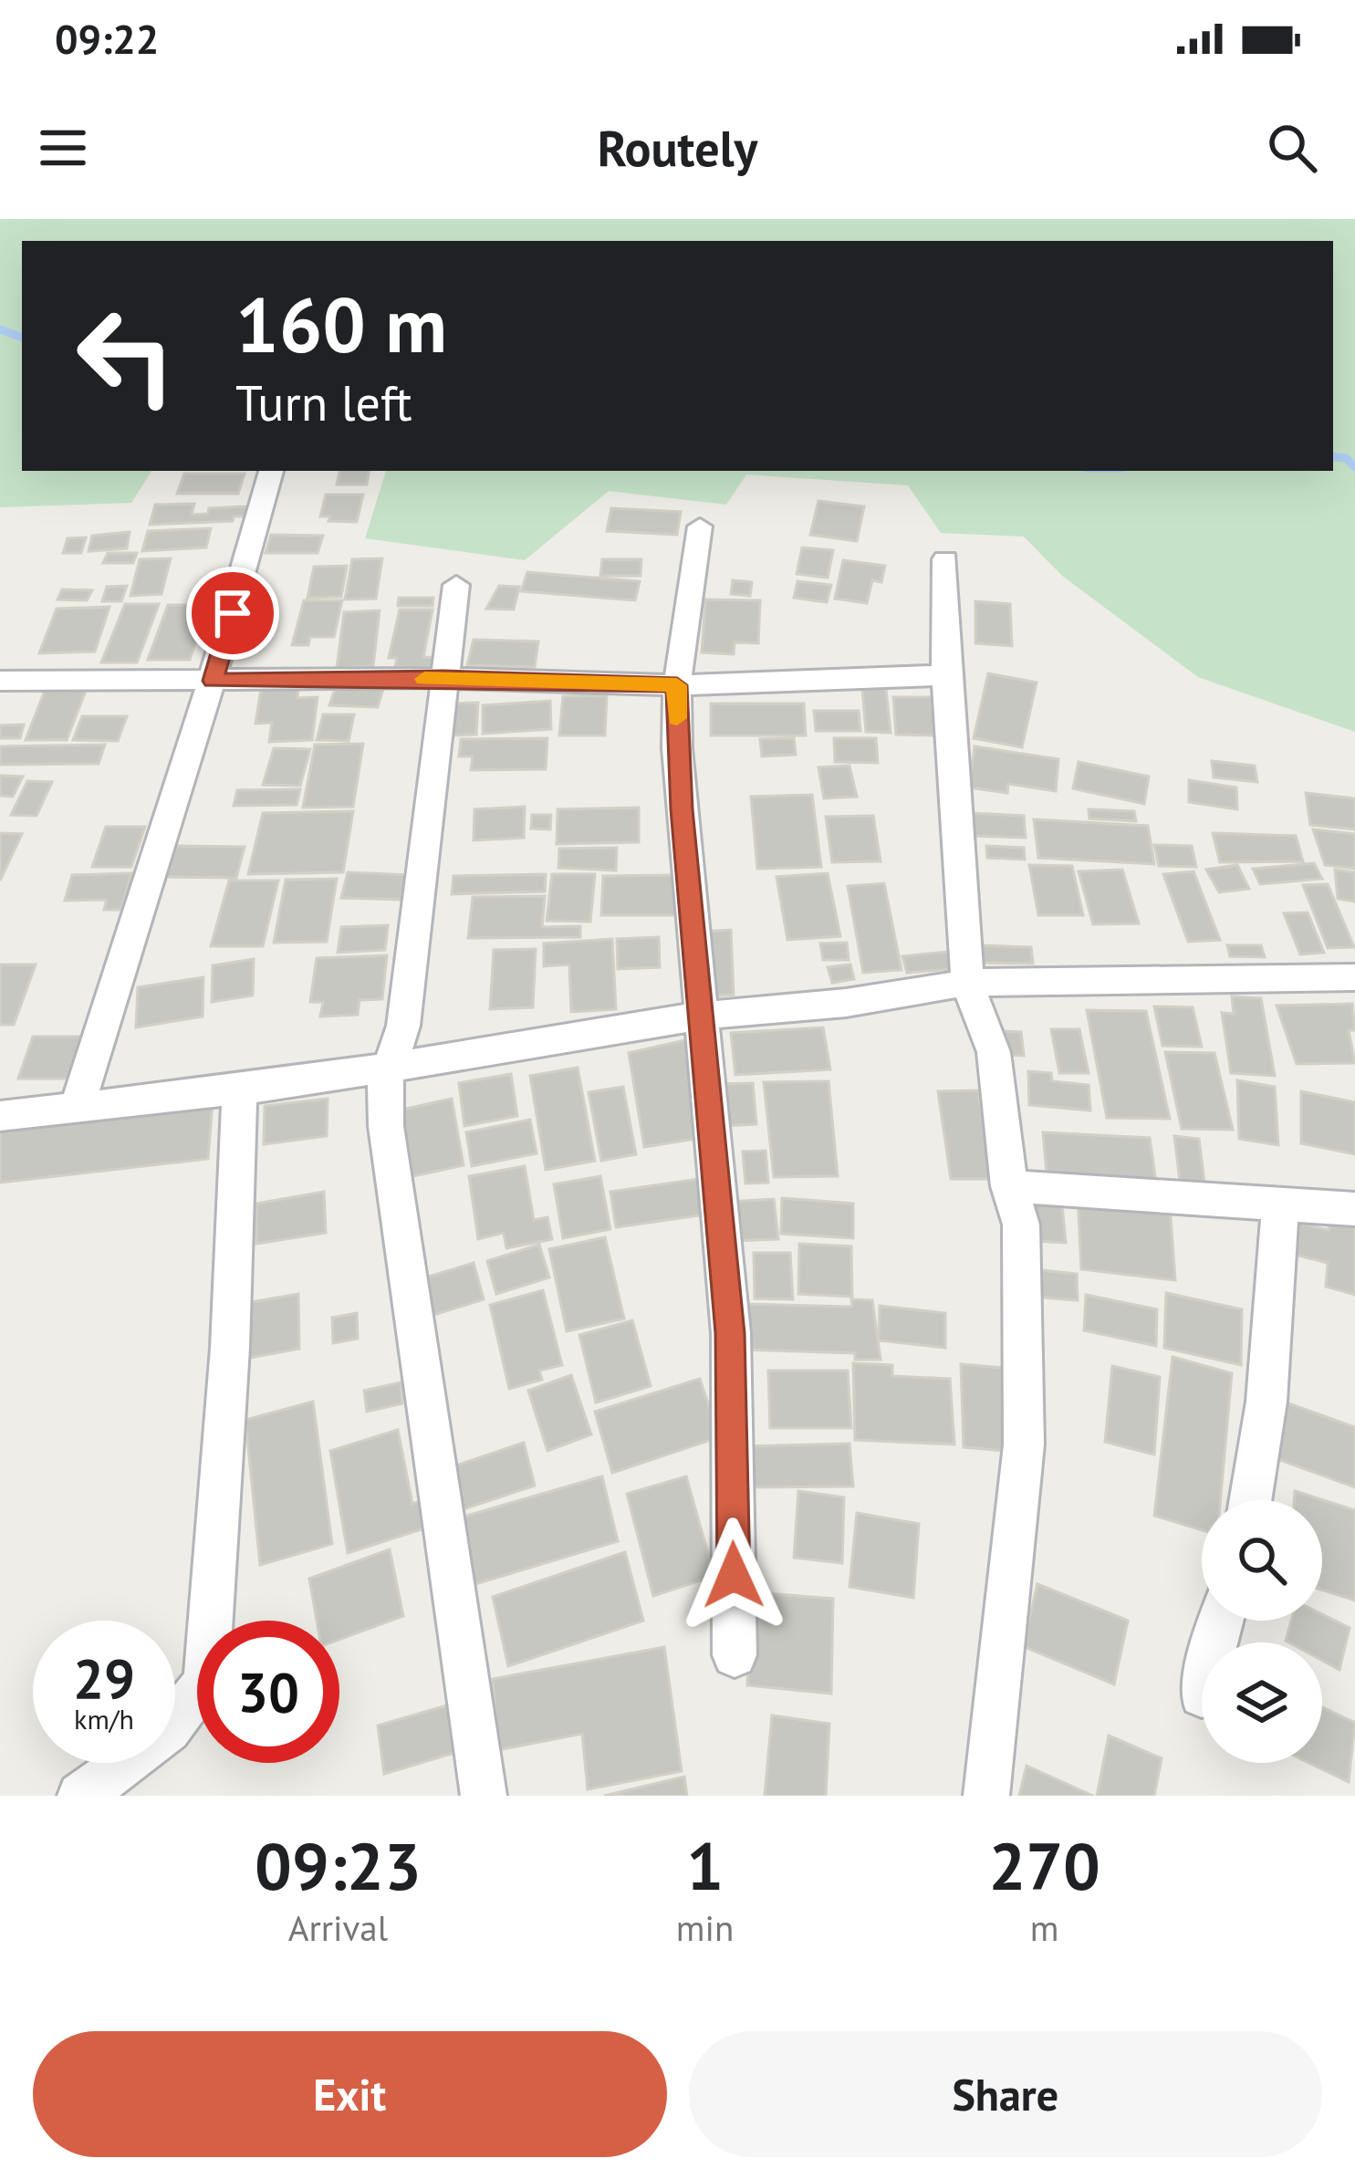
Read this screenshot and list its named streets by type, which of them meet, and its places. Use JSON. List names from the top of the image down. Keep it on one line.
{"page":{"status":"09:22","header":"Routely","turn":["160 m","Turn left"],"speed":"29 km/h","limit":"30","eta":["09:23","Arrival","1","min","270","m"],"buttons":["Exit","Share"]}}
